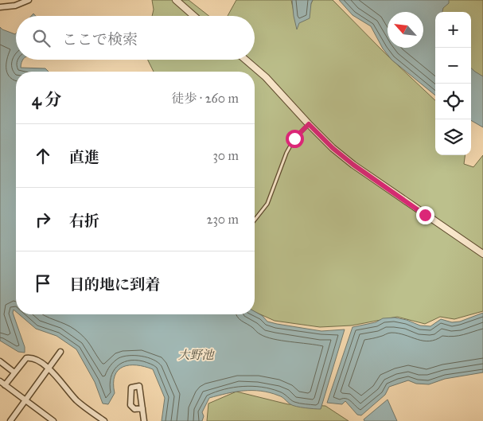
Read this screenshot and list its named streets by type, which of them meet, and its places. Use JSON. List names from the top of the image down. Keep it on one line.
{"water":["大野池"],"north":"top left","page":{"map_buttons":["+","−"],"search":"ここで検索","heading":["4 分","徒歩 · 260 m"],"list":[["直進","30 m"],["右折","230 m"],"目的地に到着"]}}
